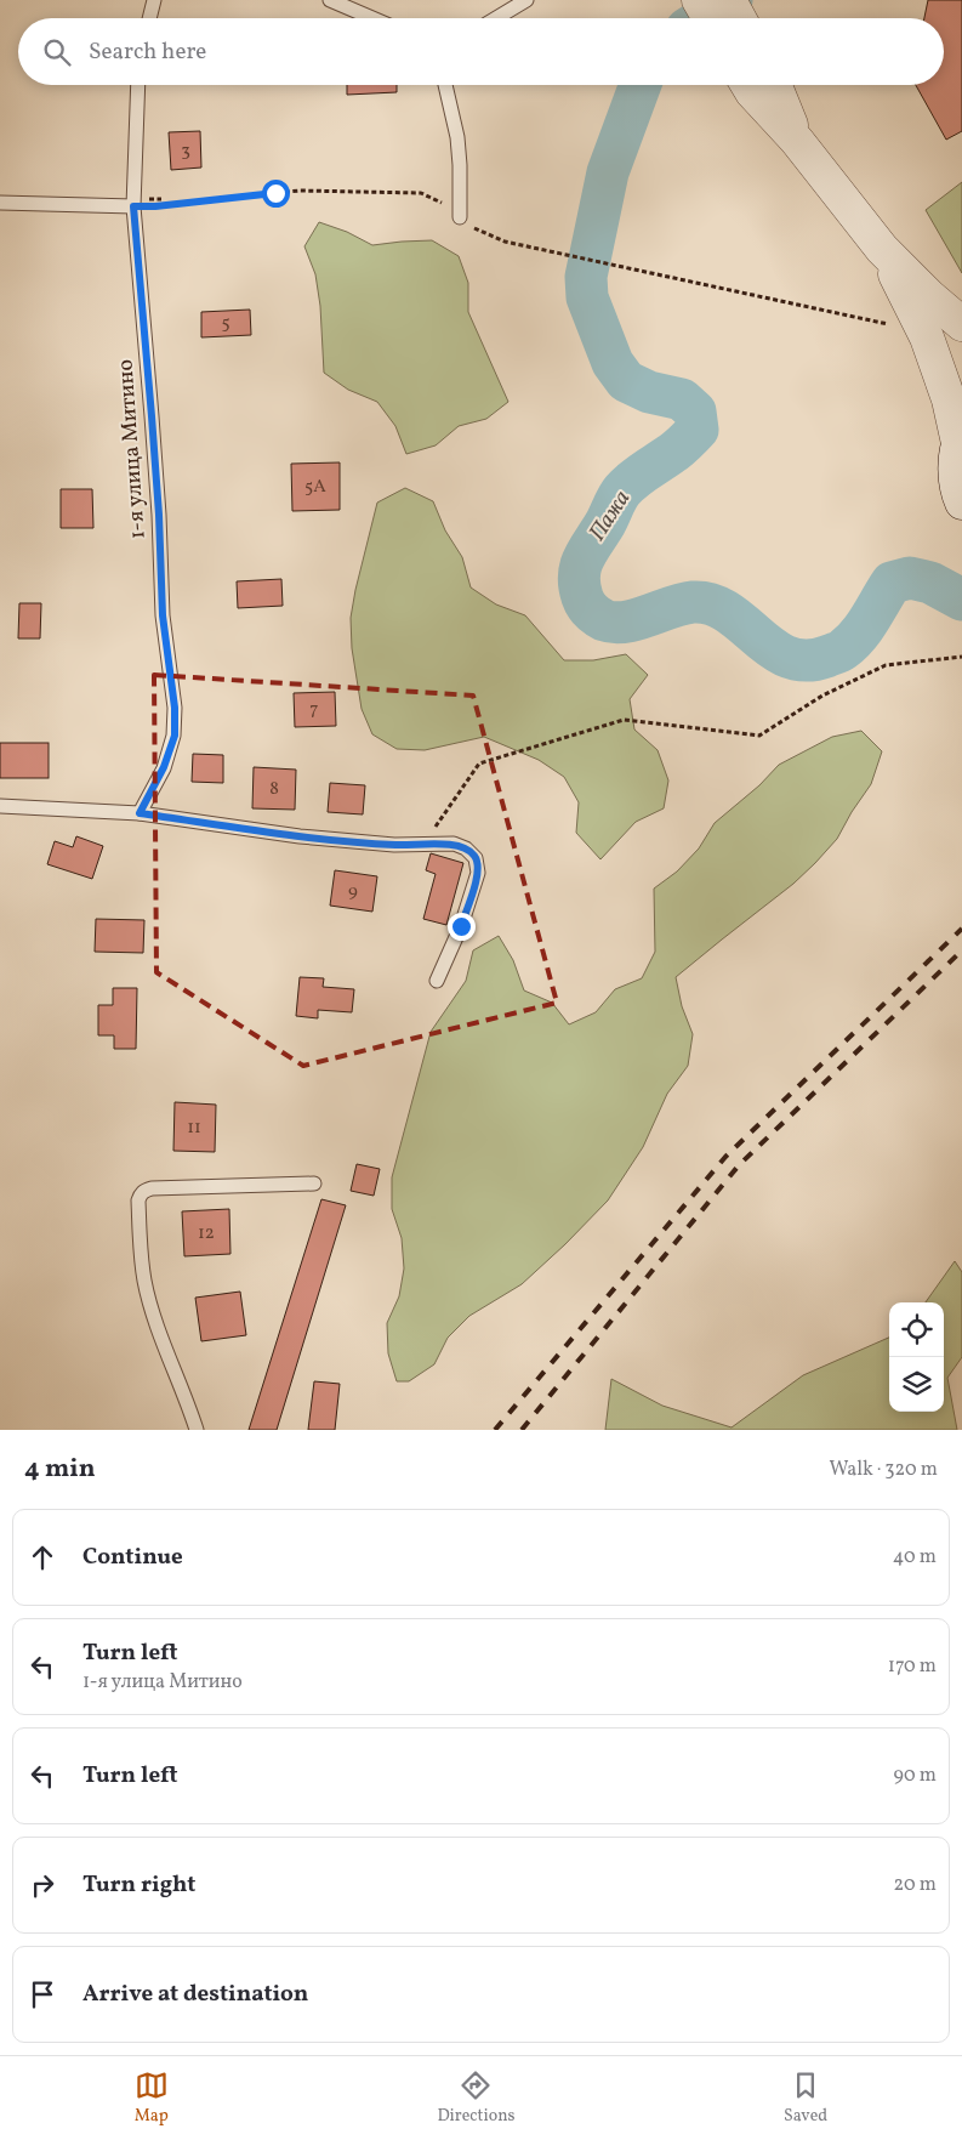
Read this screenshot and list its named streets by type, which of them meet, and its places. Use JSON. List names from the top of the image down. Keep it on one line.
{"streets":{"lane":["1-я улица Митино"]},"water":["Пажа"],"house_numbers":["3","5","5А","7","8","9","11","12"],"page":{"search":"Search here","heading":["4 min","Walk · 320 m"],"list":[["Continue","40 m"],["Turn left","1-я улица Митино","170 m"],["Turn left","90 m"],["Turn right","20 m"],"Arrive at destination"],"nav":["Map","Directions","Saved"]}}
